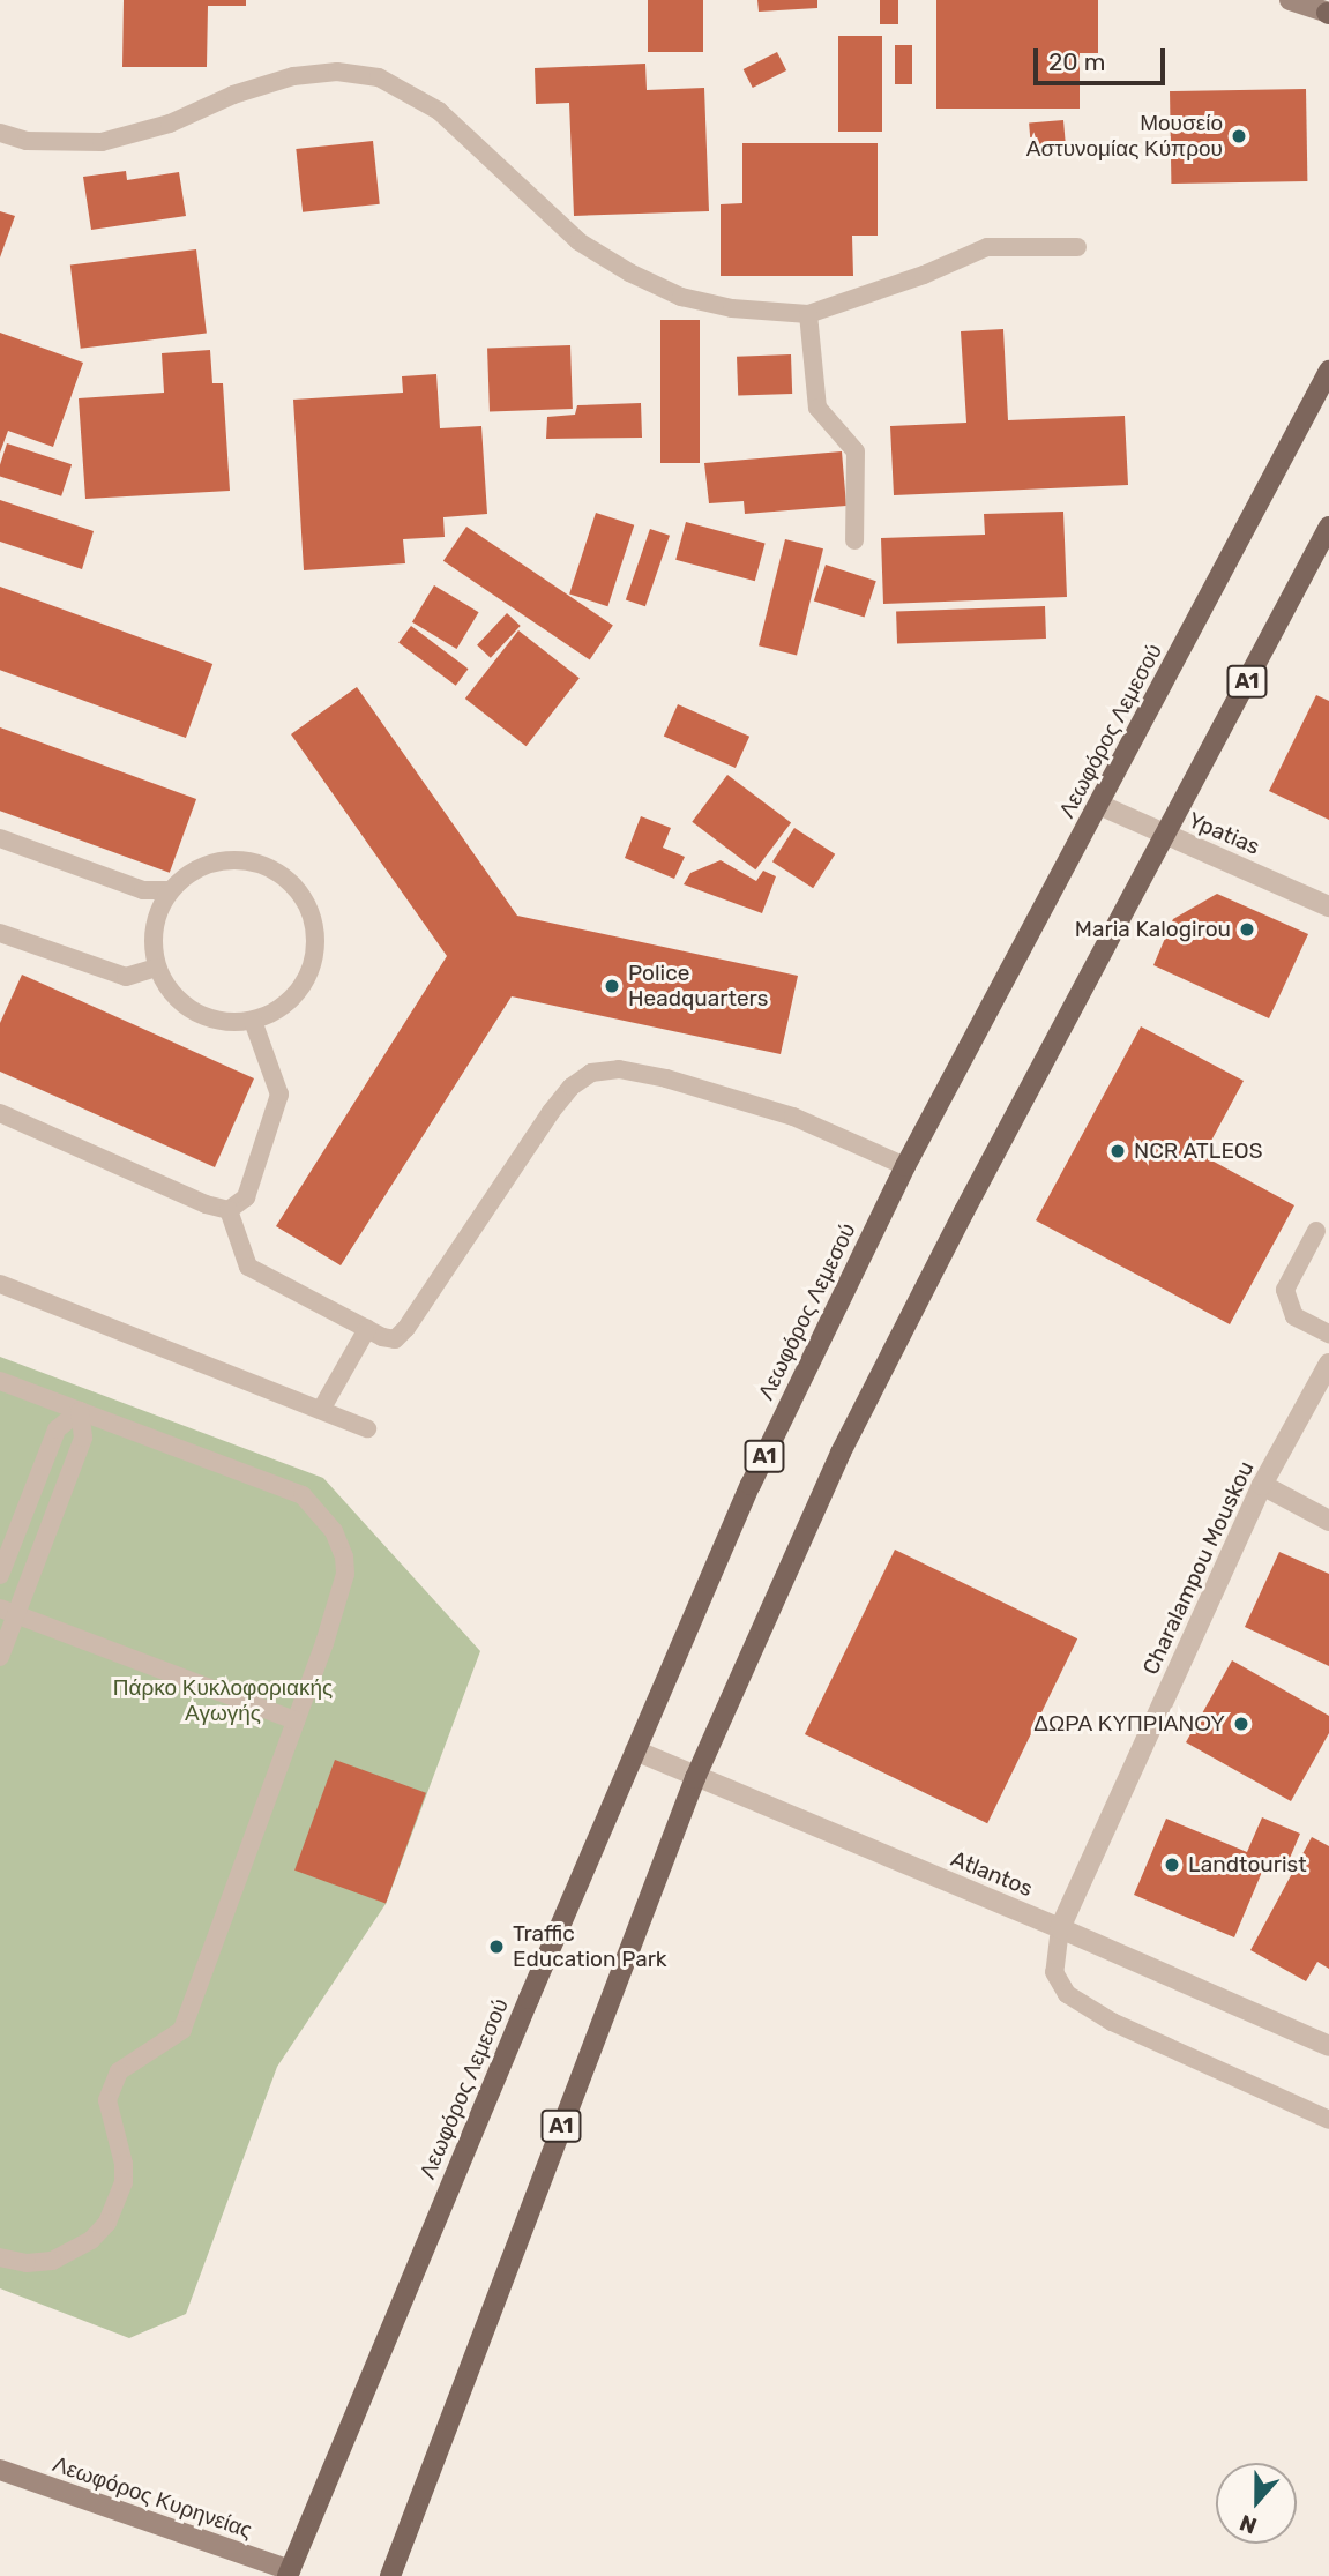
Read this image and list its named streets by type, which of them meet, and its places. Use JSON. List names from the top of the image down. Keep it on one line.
{"streets":{"main road":["A1","Λεωφόρος Λεμεσού","Λεωφόρος Κυρηνείας"],"street":["Ypatias","Charalampou Mouskou","Atlantos"]},"crossings":[["A1","Ypatias"],["A1","Atlantos"],["Λεωφόρος Λεμεσού","Ypatias"],["Λεωφόρος Λεμεσού","Atlantos"],["Λεωφόρος Λεμεσού","Λεωφόρος Κυρηνείας"],["Charalampou Mouskou","Atlantos"]],"parks":["Πάρκο Κυκλοφοριακής Αγωγής"],"places":["Μουσείο Αστυνομίας Κύπρου","Maria Kalogirou","Police Headquarters","NCR ATLEOS","ΔΩΡΑ ΚΥΠΡΙΑΝΟΥ","Landtourist","Traffic Education Park"],"scale_bar":"20 m","north":"bottom"}
